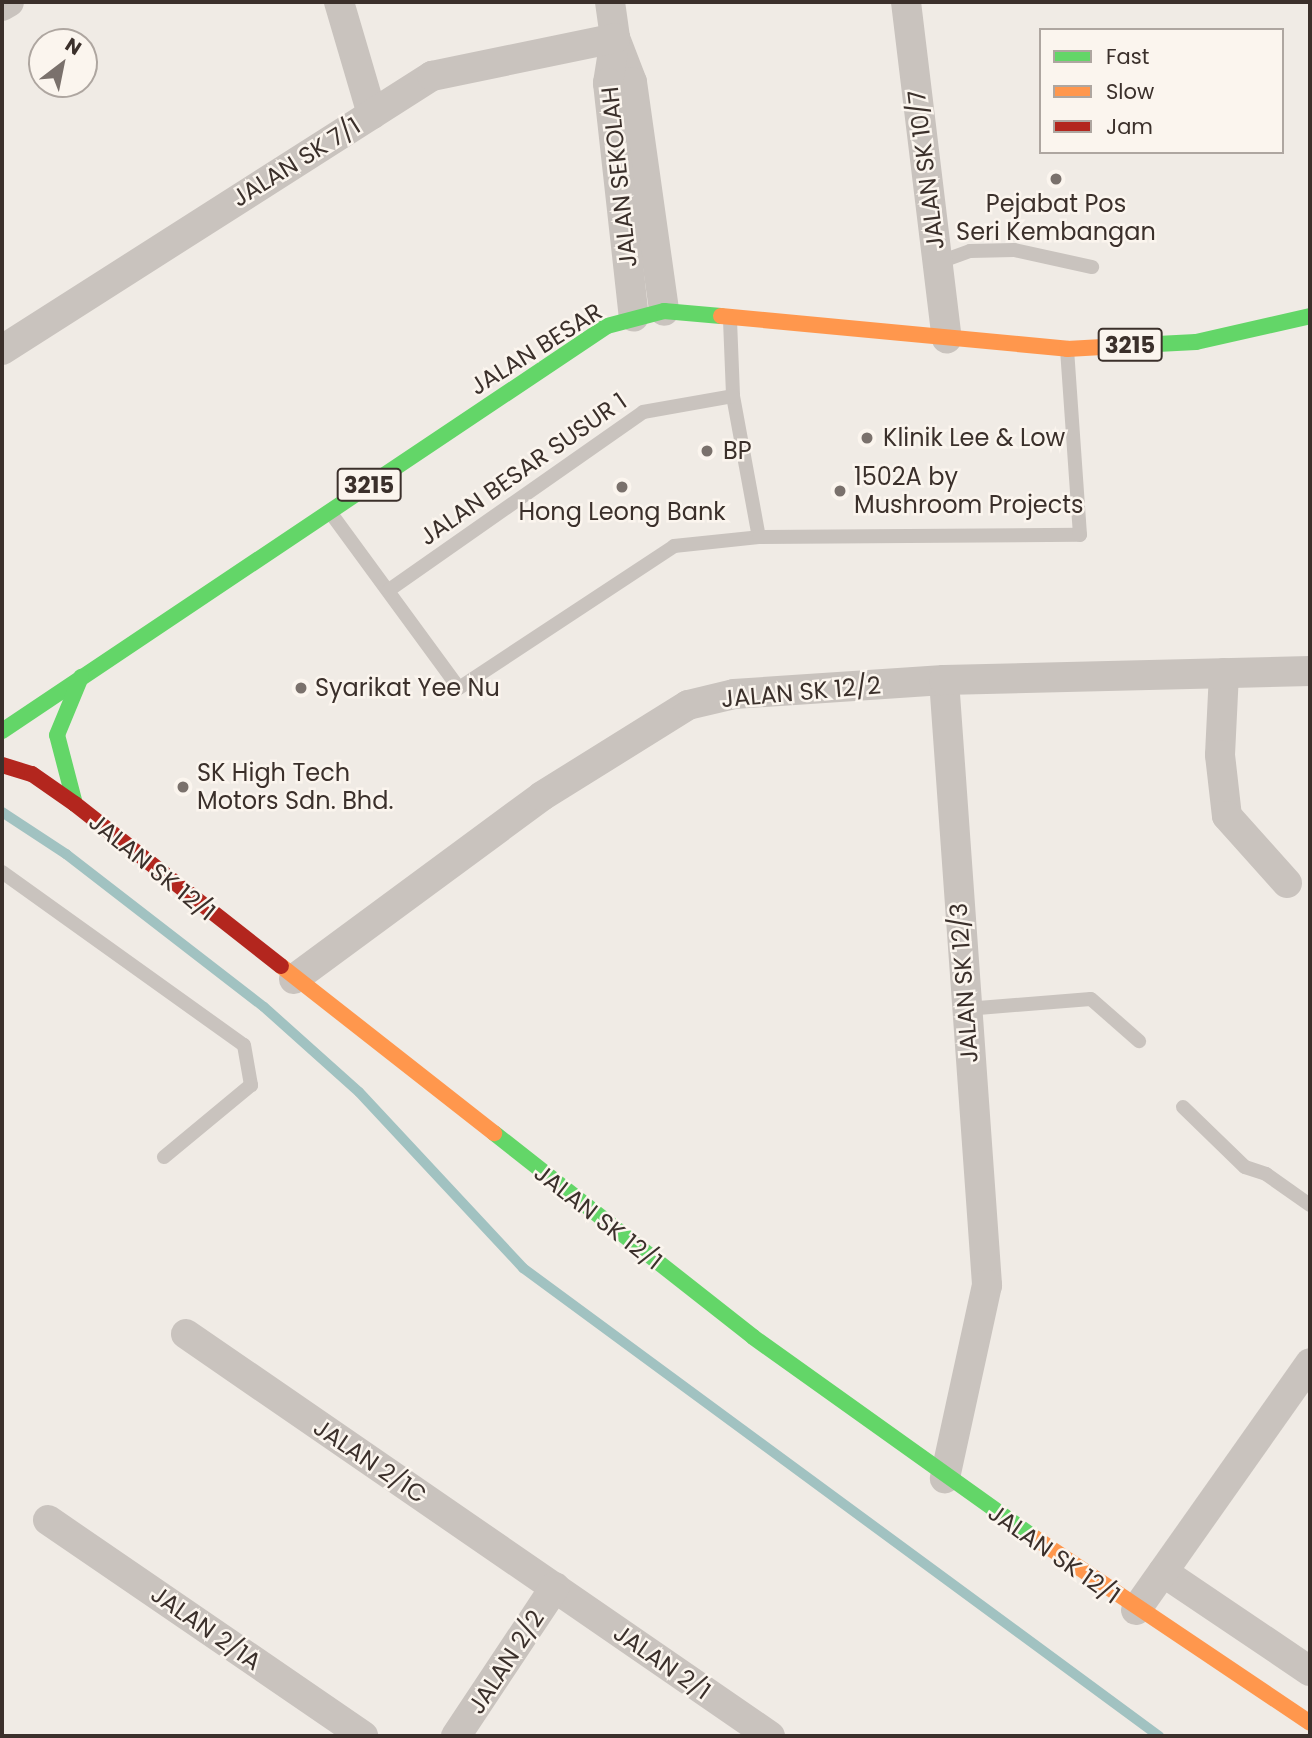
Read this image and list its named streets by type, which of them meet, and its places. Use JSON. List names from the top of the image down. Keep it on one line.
{"streets":{"main road":["3215","JALAN BESAR","JALAN SK 12/1"],"street":["JALAN SK 7/1","JALAN SK 10/7","JALAN SEKOLAH","JALAN SK 12/2","JALAN SK 12/3","JALAN 2/1C","JALAN 2/1A","JALAN 2/2","JALAN 2/1"],"lane":["JALAN BESAR SUSUR 1"]},"crossings":[["JALAN SK 7/1","JALAN SEKOLAH"],["JALAN SK 10/7","JALAN BESAR"],["JALAN SEKOLAH","JALAN BESAR"],["JALAN BESAR","JALAN SK 12/1"],["JALAN SK 12/2","JALAN SK 12/1"],["JALAN SK 12/2","JALAN SK 12/3"],["JALAN SK 12/1","JALAN SK 12/3"],["JALAN 2/1C","JALAN 2/2"],["JALAN 2/1C","JALAN 2/1"],["JALAN 2/2","JALAN 2/1"]],"places":["Pejabat Pos Seri Kembangan","Klinik Lee & Low","BP","Hong Leong Bank","1502A by Mushroom Projects","Syarikat Yee Nu","SK High Tech Motors Sdn. Bhd."],"legend":["Fast","Slow","Jam"],"north":"top right"}
